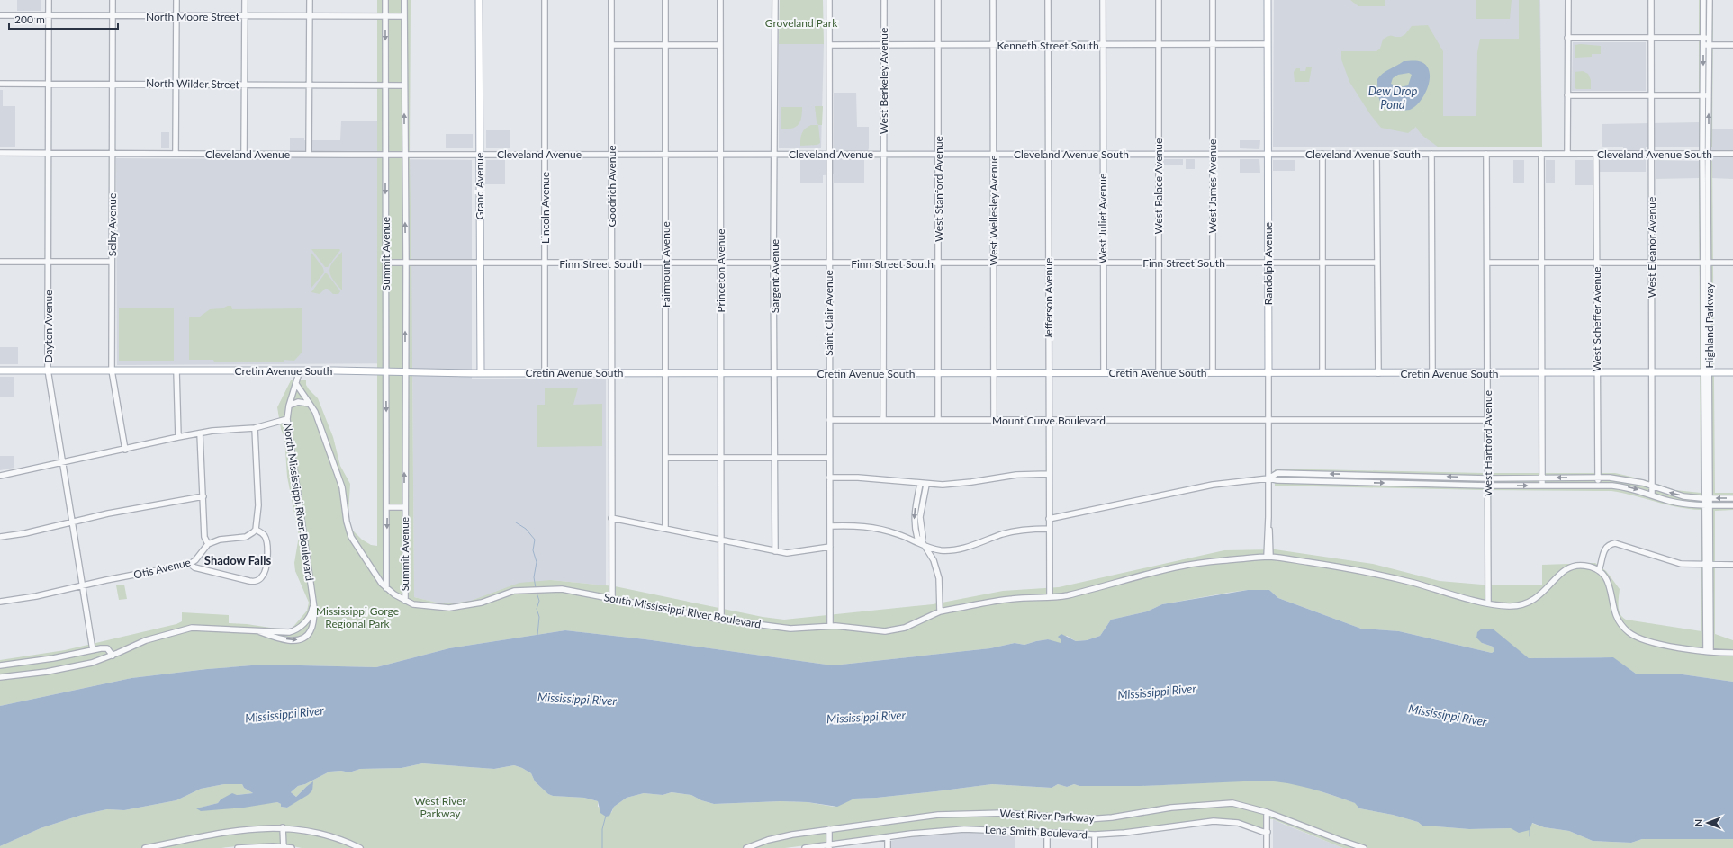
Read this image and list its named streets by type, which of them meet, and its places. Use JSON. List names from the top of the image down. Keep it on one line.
{"streets":{"main road":["Grand Avenue","Randolph Avenue","Cretin Avenue South"],"street":["North Moore Street","Kenneth Street South","West Berkeley Avenue","North Wilder Street","Cleveland Avenue","Cleveland Avenue South","Goodrich Avenue","West Palace Avenue","West James Avenue","West Stanford Avenue","Lincoln Avenue","West Wellesley Avenue","West Juliet Avenue","Selby Avenue","West Eleanor Avenue","Summit Avenue","Finn Street South","Fairmount Avenue","Princeton Avenue","Sargent Avenue","Jefferson Avenue","Saint Clair Avenue","West Scheffer Avenue","Highland Parkway","Dayton Avenue","Mount Curve Boulevard","West Hartford Avenue","North Mississippi River Boulevard","Otis Avenue","South Mississippi River Boulevard","West River Parkway","Lena Smith Boulevard"]},"crossings":[["North Moore Street","Selby Avenue"],["North Moore Street","Summit Avenue"],["North Moore Street","Dayton Avenue"],["Kenneth Street South","West Berkeley Avenue"],["Kenneth Street South","West Palace Avenue"],["Kenneth Street South","West James Avenue"],["Kenneth Street South","West Stanford Avenue"],["Kenneth Street South","West Wellesley Avenue"],["Kenneth Street South","West Juliet Avenue"],["Kenneth Street South","Randolph Avenue"],["Kenneth Street South","Jefferson Avenue"],["Kenneth Street South","Saint Clair Avenue"],["West Berkeley Avenue","Cleveland Avenue"],["West Berkeley Avenue","Finn Street South"],["West Berkeley Avenue","Cretin Avenue South"],["West Berkeley Avenue","Mount Curve Boulevard"],["North Wilder Street","Selby Avenue"],["North Wilder Street","Summit Avenue"],["North Wilder Street","Dayton Avenue"],["Cleveland Avenue","Cleveland Avenue South"],["Cleveland Avenue","Grand Avenue"],["Cleveland Avenue","Goodrich Avenue"],["Cleveland Avenue","West Stanford Avenue"],["Cleveland Avenue","Lincoln Avenue"],["Cleveland Avenue","West Wellesley Avenue"],["Cleveland Avenue","Selby Avenue"],["Cleveland Avenue","Summit Avenue"],["Cleveland Avenue","Fairmount Avenue"],["Cleveland Avenue","Princeton Avenue"],["Cleveland Avenue","Sargent Avenue"],["Cleveland Avenue","Saint Clair Avenue"],["Cleveland Avenue","Dayton Avenue"],["Cleveland Avenue South","West Palace Avenue"],["Cleveland Avenue South","West James Avenue"],["Cleveland Avenue South","West Wellesley Avenue"],["Cleveland Avenue South","West Juliet Avenue"],["Cleveland Avenue South","West Eleanor Avenue"],["Cleveland Avenue South","Randolph Avenue"],["Cleveland Avenue South","Jefferson Avenue"],["Cleveland Avenue South","West Scheffer Avenue"],["Cleveland Avenue South","Highland Parkway"],["Cleveland Avenue South","West Hartford Avenue"],["Grand Avenue","Finn Street South"],["Grand Avenue","Cretin Avenue South"],["Goodrich Avenue","Finn Street South"],["Goodrich Avenue","Cretin Avenue South"],["Goodrich Avenue","South Mississippi River Boulevard"],["West Palace Avenue","Finn Street South"],["West Palace Avenue","Cretin Avenue South"],["West James Avenue","Finn Street South"],["West James Avenue","Cretin Avenue South"],["West Stanford Avenue","Finn Street South"],["West Stanford Avenue","Cretin Avenue South"],["West Stanford Avenue","Mount Curve Boulevard"],["Lincoln Avenue","Finn Street South"],["Lincoln Avenue","Cretin Avenue South"],["West Wellesley Avenue","Finn Street South"],["West Wellesley Avenue","Cretin Avenue South"],["West Wellesley Avenue","Mount Curve Boulevard"],["West Juliet Avenue","Finn Street South"],["West Juliet Avenue","Cretin Avenue South"],["Selby Avenue","Cretin Avenue South"],["West Eleanor Avenue","Cretin Avenue South"],["Summit Avenue","Finn Street South"],["Summit Avenue","Cretin Avenue South"],["Summit Avenue","South Mississippi River Boulevard"],["Finn Street South","Randolph Avenue"],["Finn Street South","Fairmount Avenue"],["Finn Street South","Princeton Avenue"],["Finn Street South","Sargent Avenue"],["Finn Street South","Jefferson Avenue"],["Finn Street South","Saint Clair Avenue"],["Randolph Avenue","Cretin Avenue South"],["Randolph Avenue","Mount Curve Boulevard"],["Randolph Avenue","South Mississippi River Boulevard"],["Fairmount Avenue","Cretin Avenue South"],["Princeton Avenue","Cretin Avenue South"],["Princeton Avenue","South Mississippi River Boulevard"],["Sargent Avenue","Cretin Avenue South"],["Jefferson Avenue","Cretin Avenue South"],["Jefferson Avenue","Mount Curve Boulevard"],["Jefferson Avenue","South Mississippi River Boulevard"],["Saint Clair Avenue","Cretin Avenue South"],["Saint Clair Avenue","Mount Curve Boulevard"],["Saint Clair Avenue","South Mississippi River Boulevard"],["West Scheffer Avenue","Cretin Avenue South"],["Highland Parkway","Cretin Avenue South"],["Dayton Avenue","Cretin Avenue South"],["Dayton Avenue","Otis Avenue"],["Cretin Avenue South","West Hartford Avenue"],["Cretin Avenue South","North Mississippi River Boulevard"],["Mount Curve Boulevard","West Hartford Avenue"],["West Hartford Avenue","South Mississippi River Boulevard"]],"districts":["Shadow Falls"],"water":["Dew Drop Pond","Mississippi River"],"parks":["Groveland Park","Mississippi Gorge Regional Park","West River Parkway"],"scale_bar":"200 m","north":"left"}
